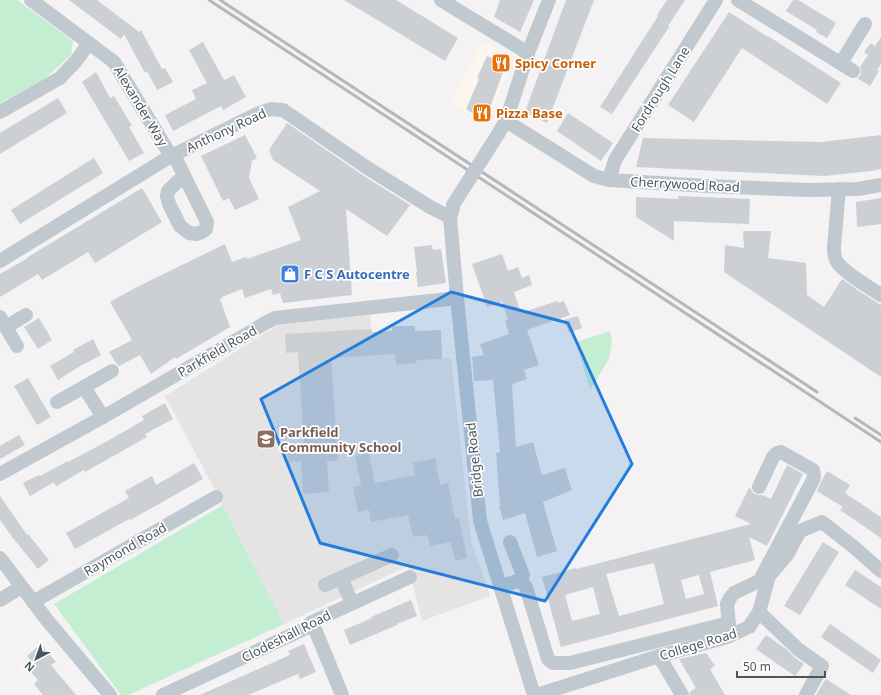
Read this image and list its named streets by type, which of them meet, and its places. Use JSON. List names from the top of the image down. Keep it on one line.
{"streets":{"street":["Fordrough Lane","Alexander Way","Anthony Road","Cherrywood Road","Parkfield Road","Bridge Road","Raymond Road","Clodeshall Road","College Road"]},"crossings":[["Fordrough Lane","Cherrywood Road"],["Alexander Way","Anthony Road"],["Anthony Road","Bridge Road"],["Parkfield Road","Bridge Road"]],"places":{"restaurant":["Spicy Corner","Pizza Base"],"shop":["F C S Autocentre"],"school or university":["Parkfield Community School"]},"scale_bar":"50 m","north":"bottom left"}
